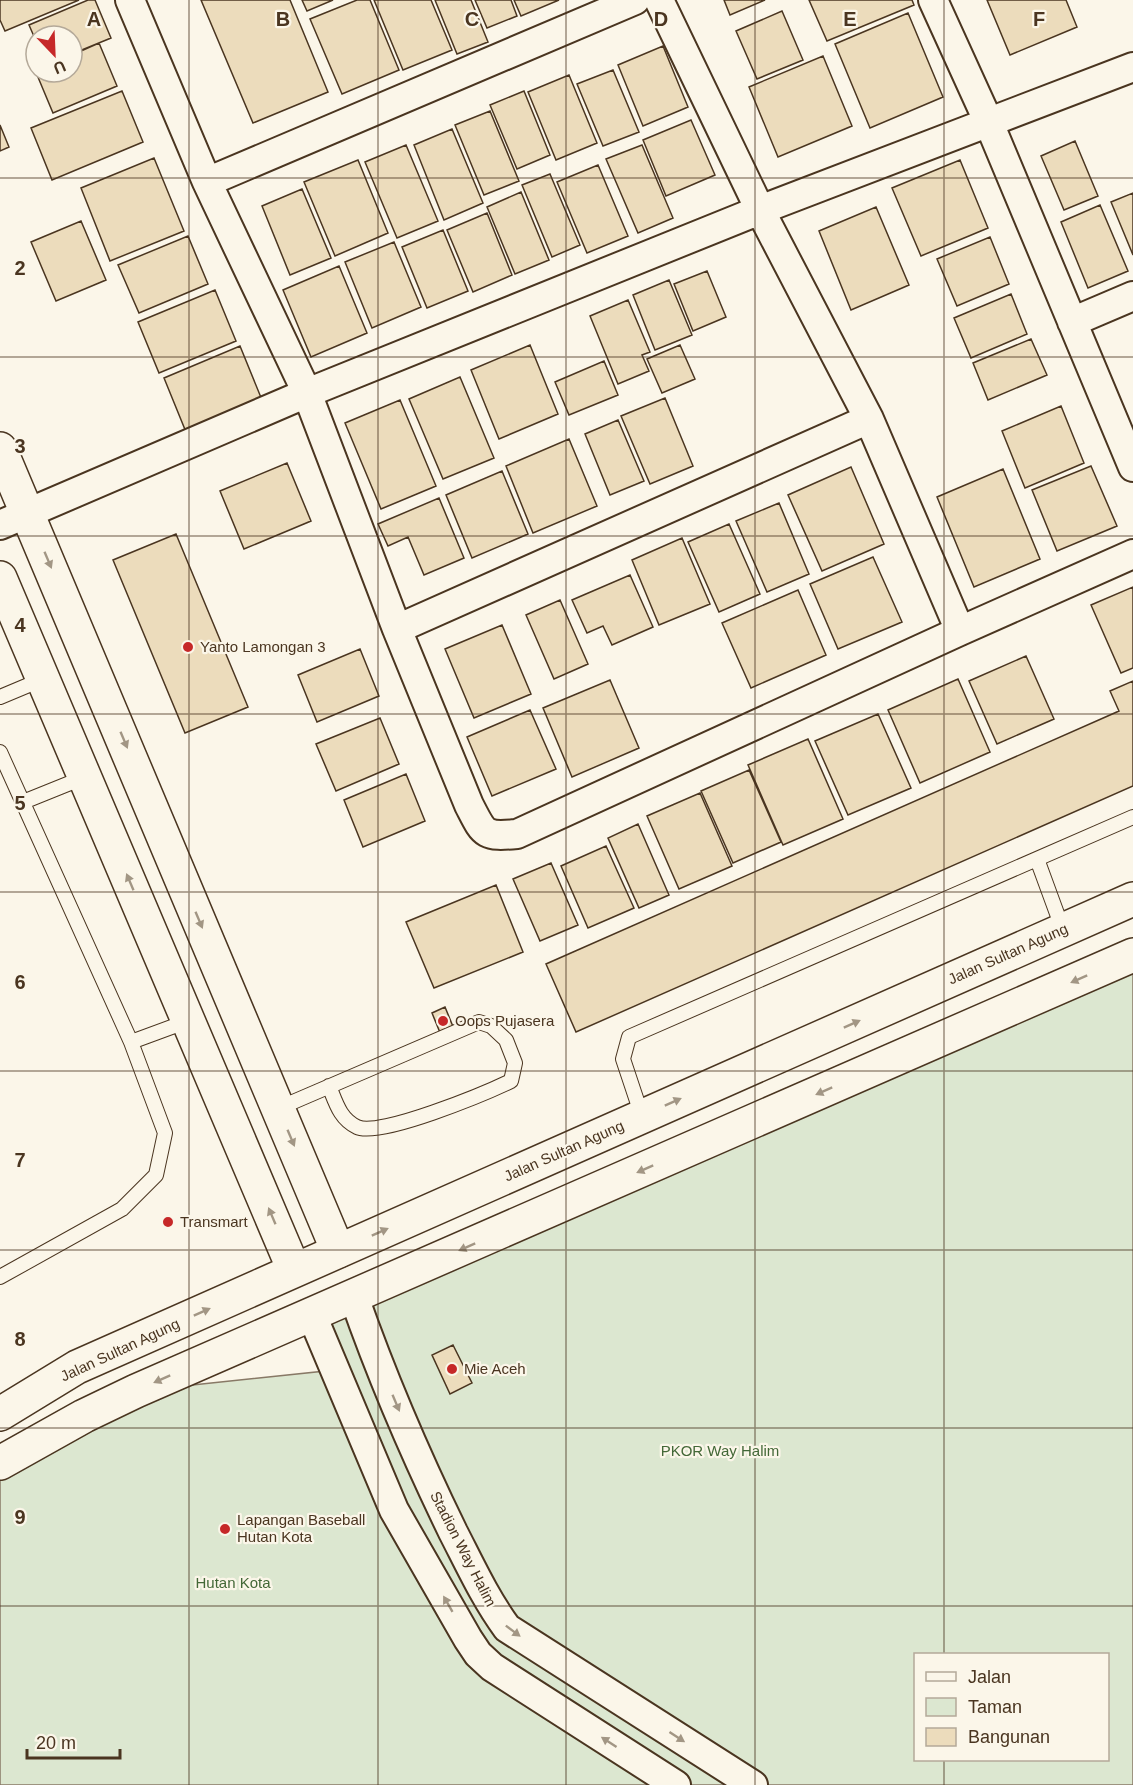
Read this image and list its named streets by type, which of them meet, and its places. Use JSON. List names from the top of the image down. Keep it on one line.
{"streets":{"main road":["Jalan Sultan Agung"],"street":["Stadion Way Halim"]},"parks":["PKOR Way Halim","Hutan Kota"],"places":["Yanto Lamongan 3","Oops Pujasera","Transmart","Mie Aceh","Lapangan Baseball Hutan Kota"],"legend":["Jalan","Taman","Bangunan"],"scale_bar":"20 m","north":"bottom right","grid":{"columns":["A","B","C","D","E","F"],"rows":["2","3","4","5","6","7","8","9"]}}
